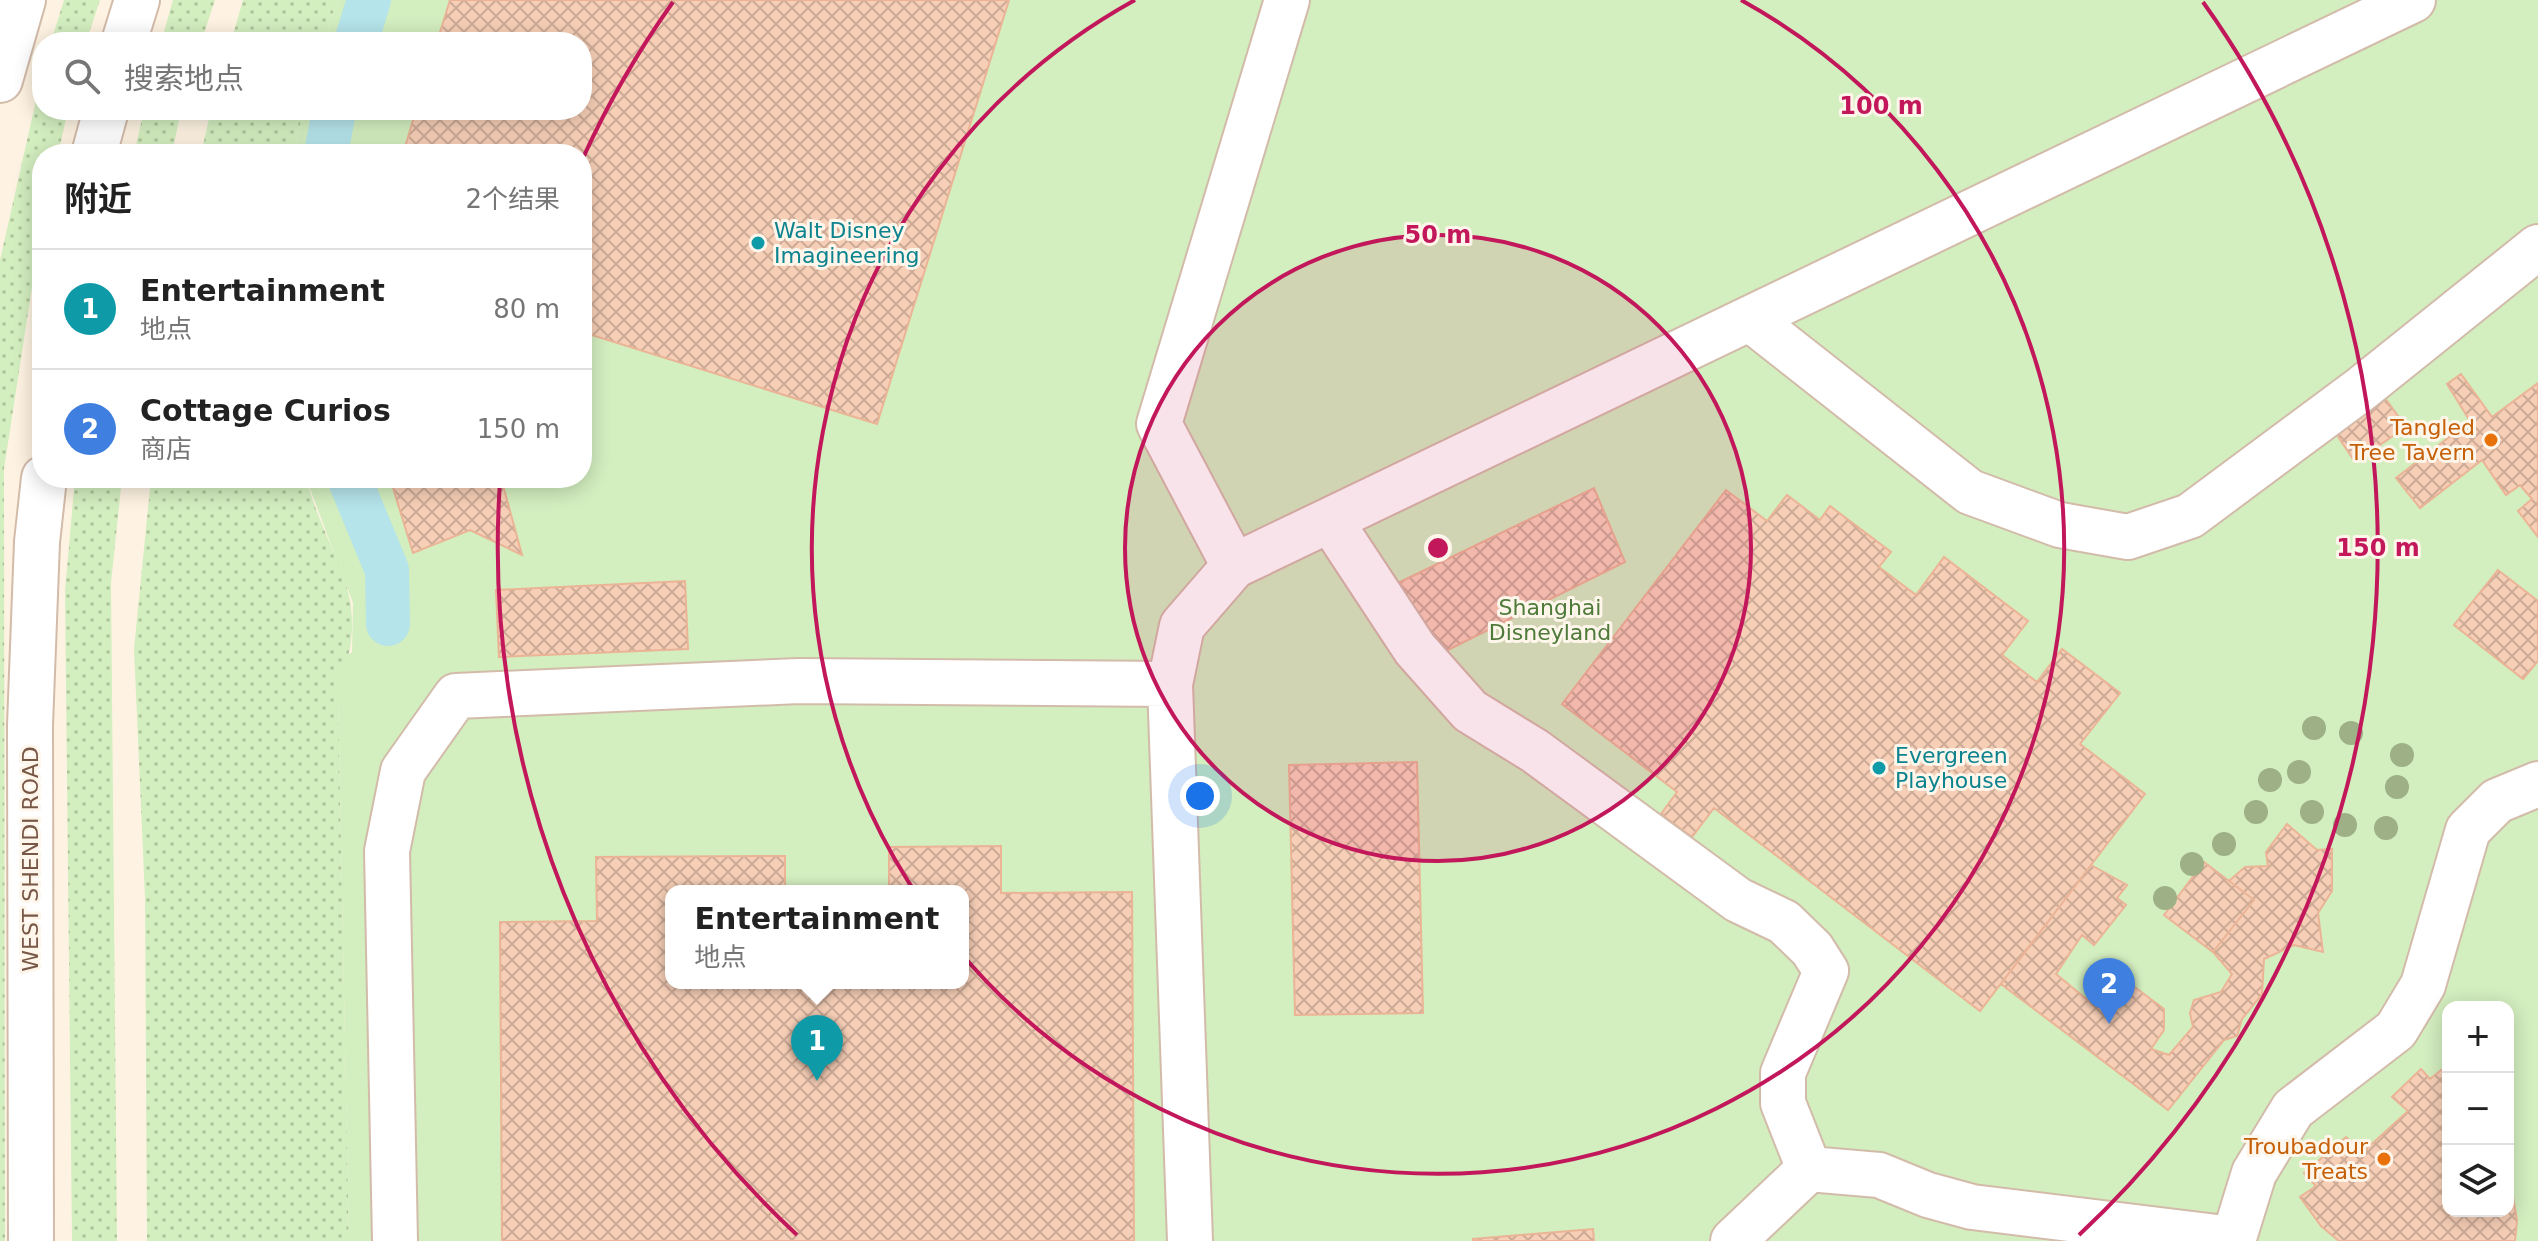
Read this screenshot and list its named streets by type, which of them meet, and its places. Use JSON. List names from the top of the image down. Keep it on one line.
{"streets":{"street":["WEST SHENDI ROAD"]},"parks":["Shanghai Disneyland"],"places":["Walt Disney Imagineering","Tangled Tree Tavern","Evergreen Playhouse","Troubadour Treats"],"page":{"search":"搜索地点","heading":["附近","2个结果"],"list":[{"mark":"1","name":"Entertainment","note":"地点","value":"80 m"},{"mark":"2","name":"Cottage Curios","note":"商店","value":"150 m"}],"popup":["Entertainment","地点"],"pins":["2","1"],"map_buttons":["+","−"]},"rings":["100 m","50 m","150 m"]}
